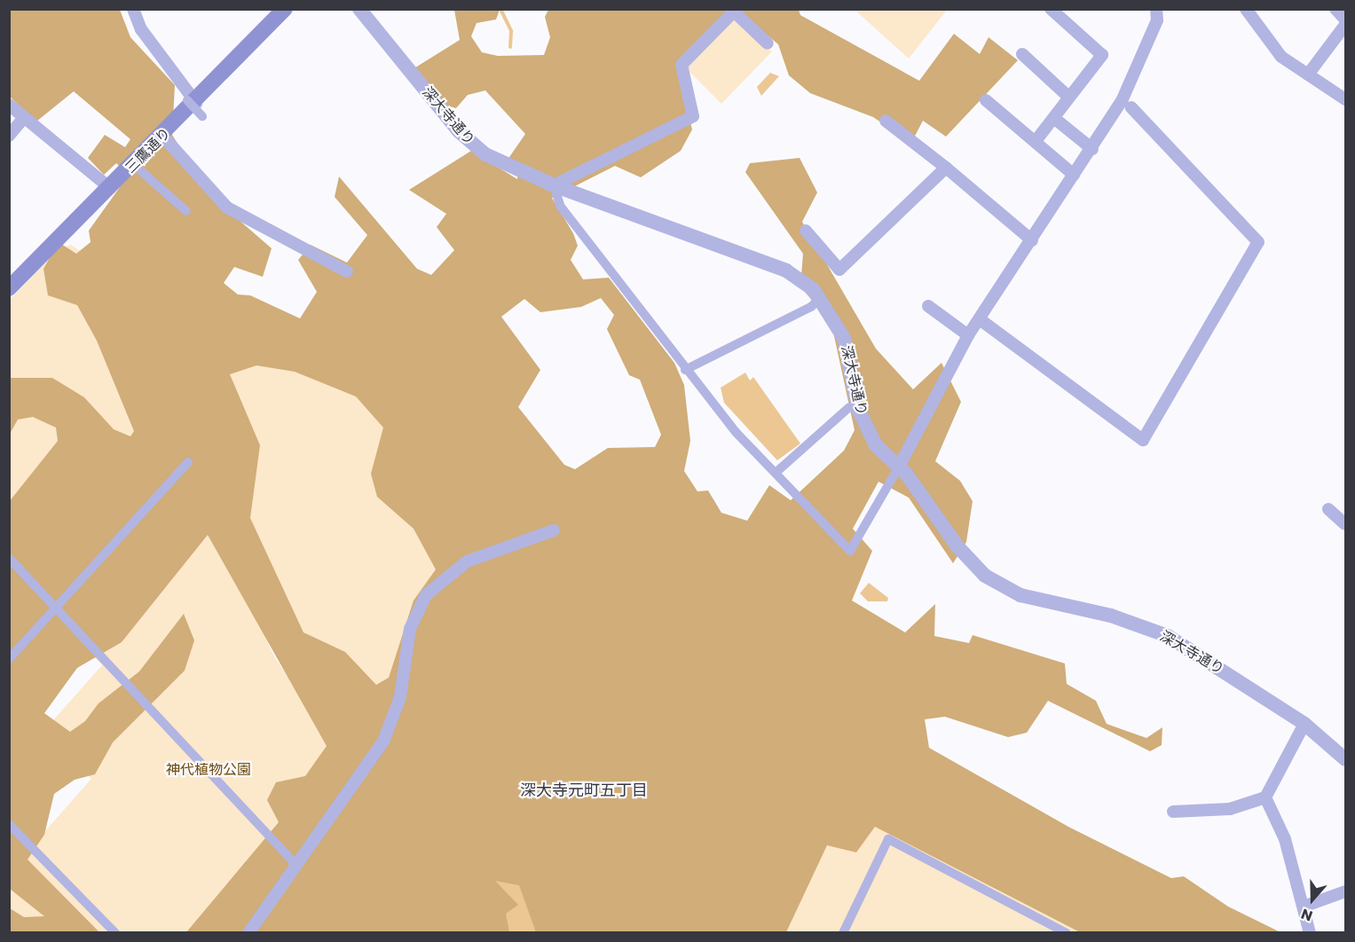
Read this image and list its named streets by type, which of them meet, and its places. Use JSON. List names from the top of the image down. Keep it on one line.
{"streets":{"main road":["三鷹通り"],"street":["深大寺通り"]},"districts":["深大寺元町五丁目"],"parks":["神代植物公園"],"north":"bottom"}
